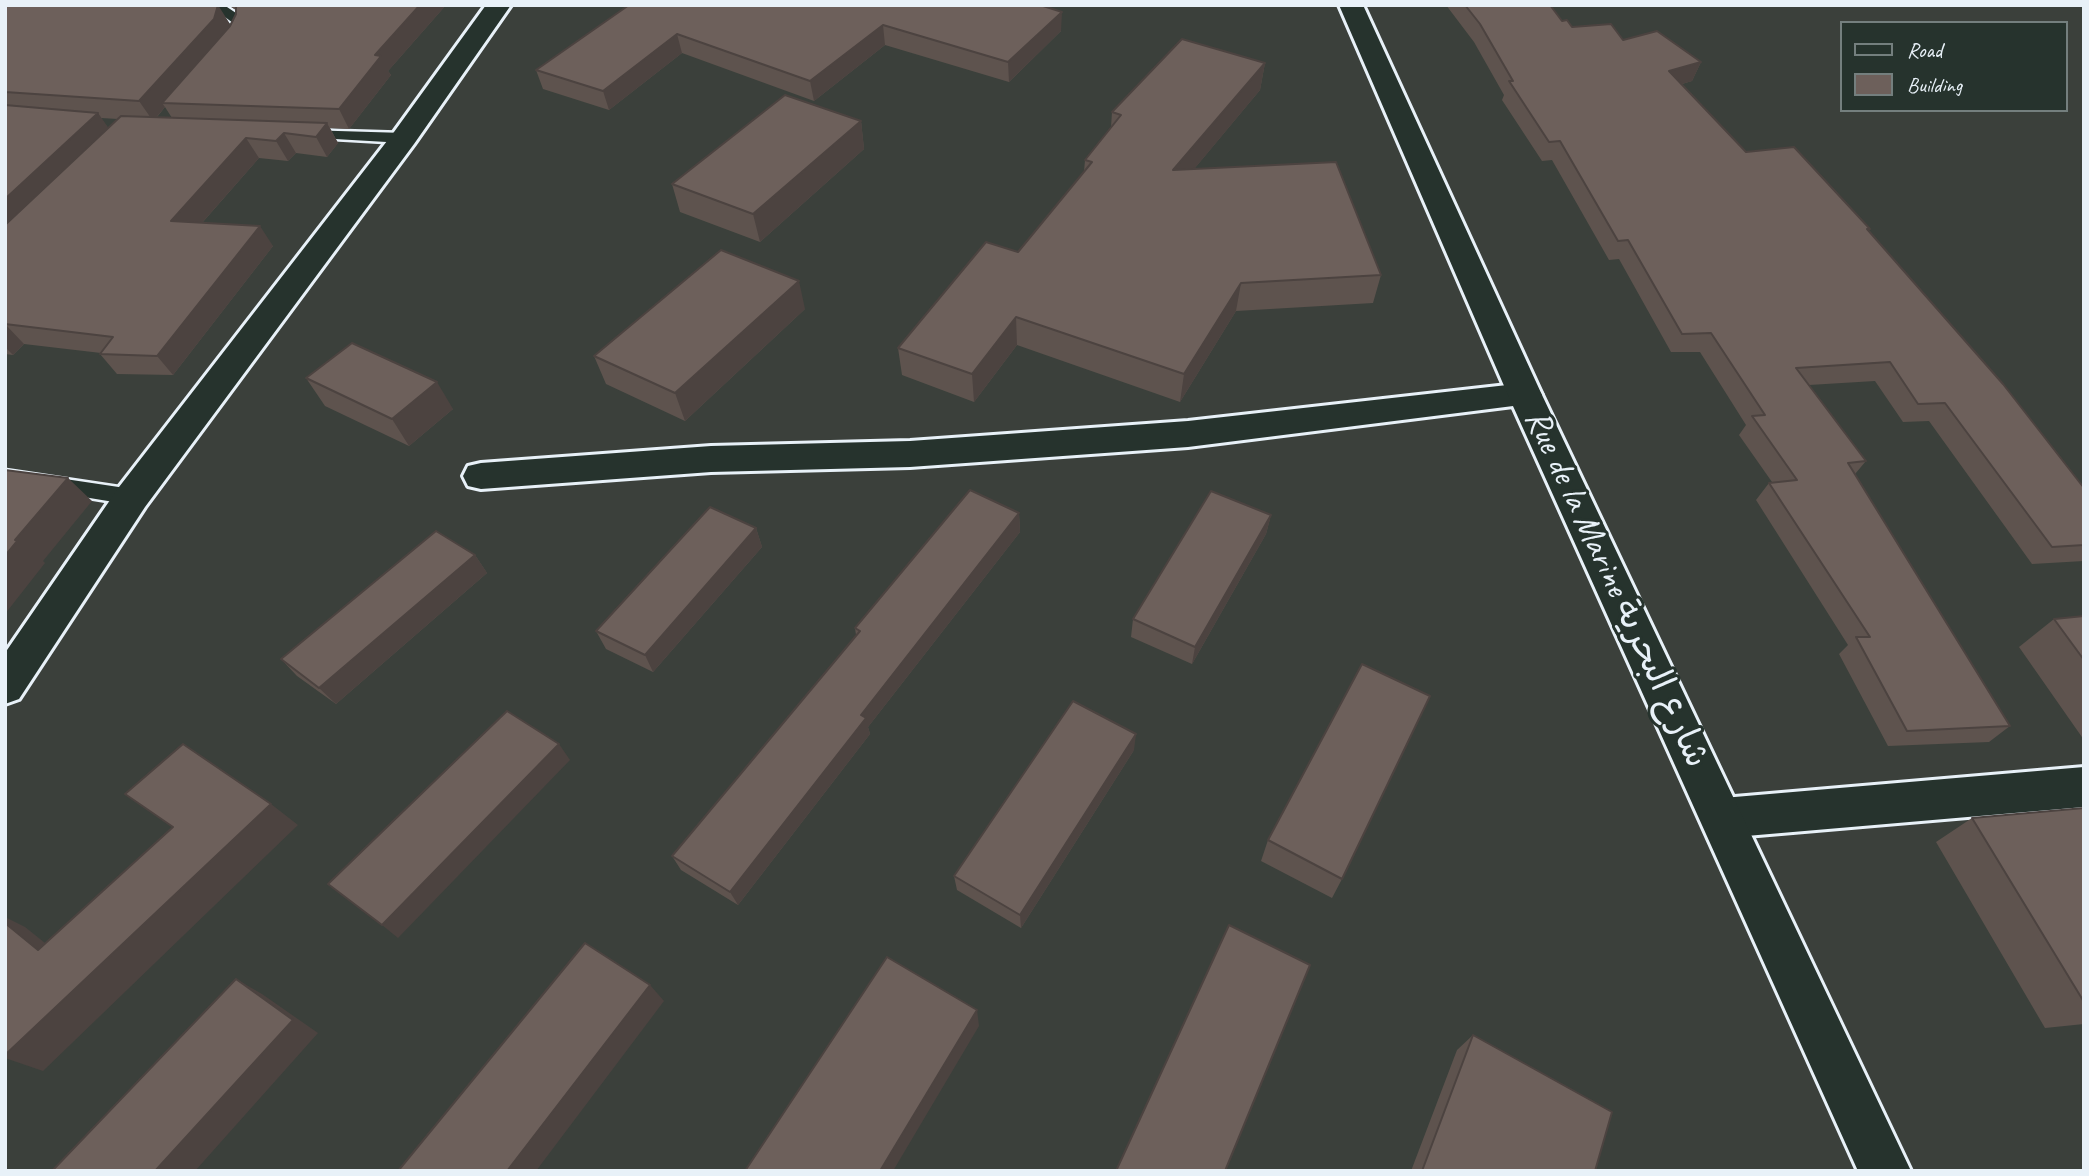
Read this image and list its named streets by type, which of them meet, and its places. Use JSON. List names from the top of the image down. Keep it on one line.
{"streets":{"street":["Rue de la Marine شارع البحرية"]},"legend":["Road","Building"]}
